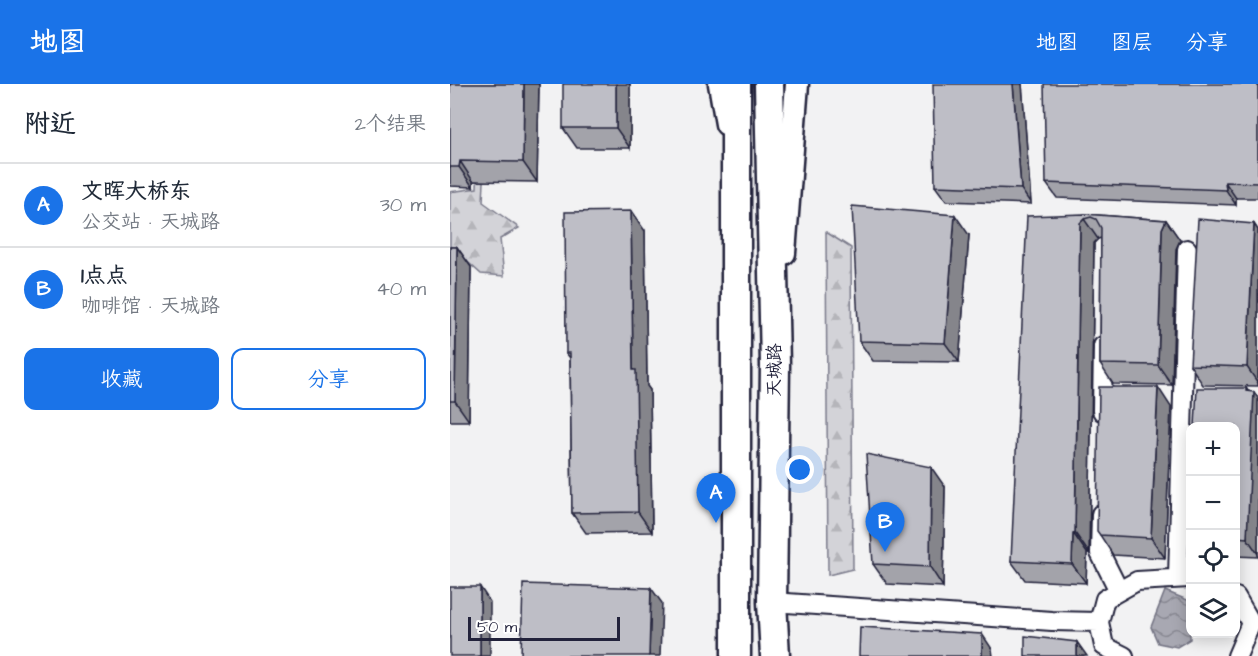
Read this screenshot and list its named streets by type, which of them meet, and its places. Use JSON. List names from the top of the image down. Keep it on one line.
{"streets":{"main road":["天城路"]},"scale_bar":"50 m","page":{"header":"地图","nav":["地图","图层","分享"],"heading":["附近","2个结果"],"list":[{"mark":"A","name":"文晖大桥东","note":"公交站 · 天城路","value":"30 m"},{"mark":"B","name":"1点点","note":"咖啡馆 · 天城路","value":"40 m"}],"buttons":["收藏","分享"],"map_buttons":["+","−"],"pins":["A","B"],"scale":"50 m"}}
